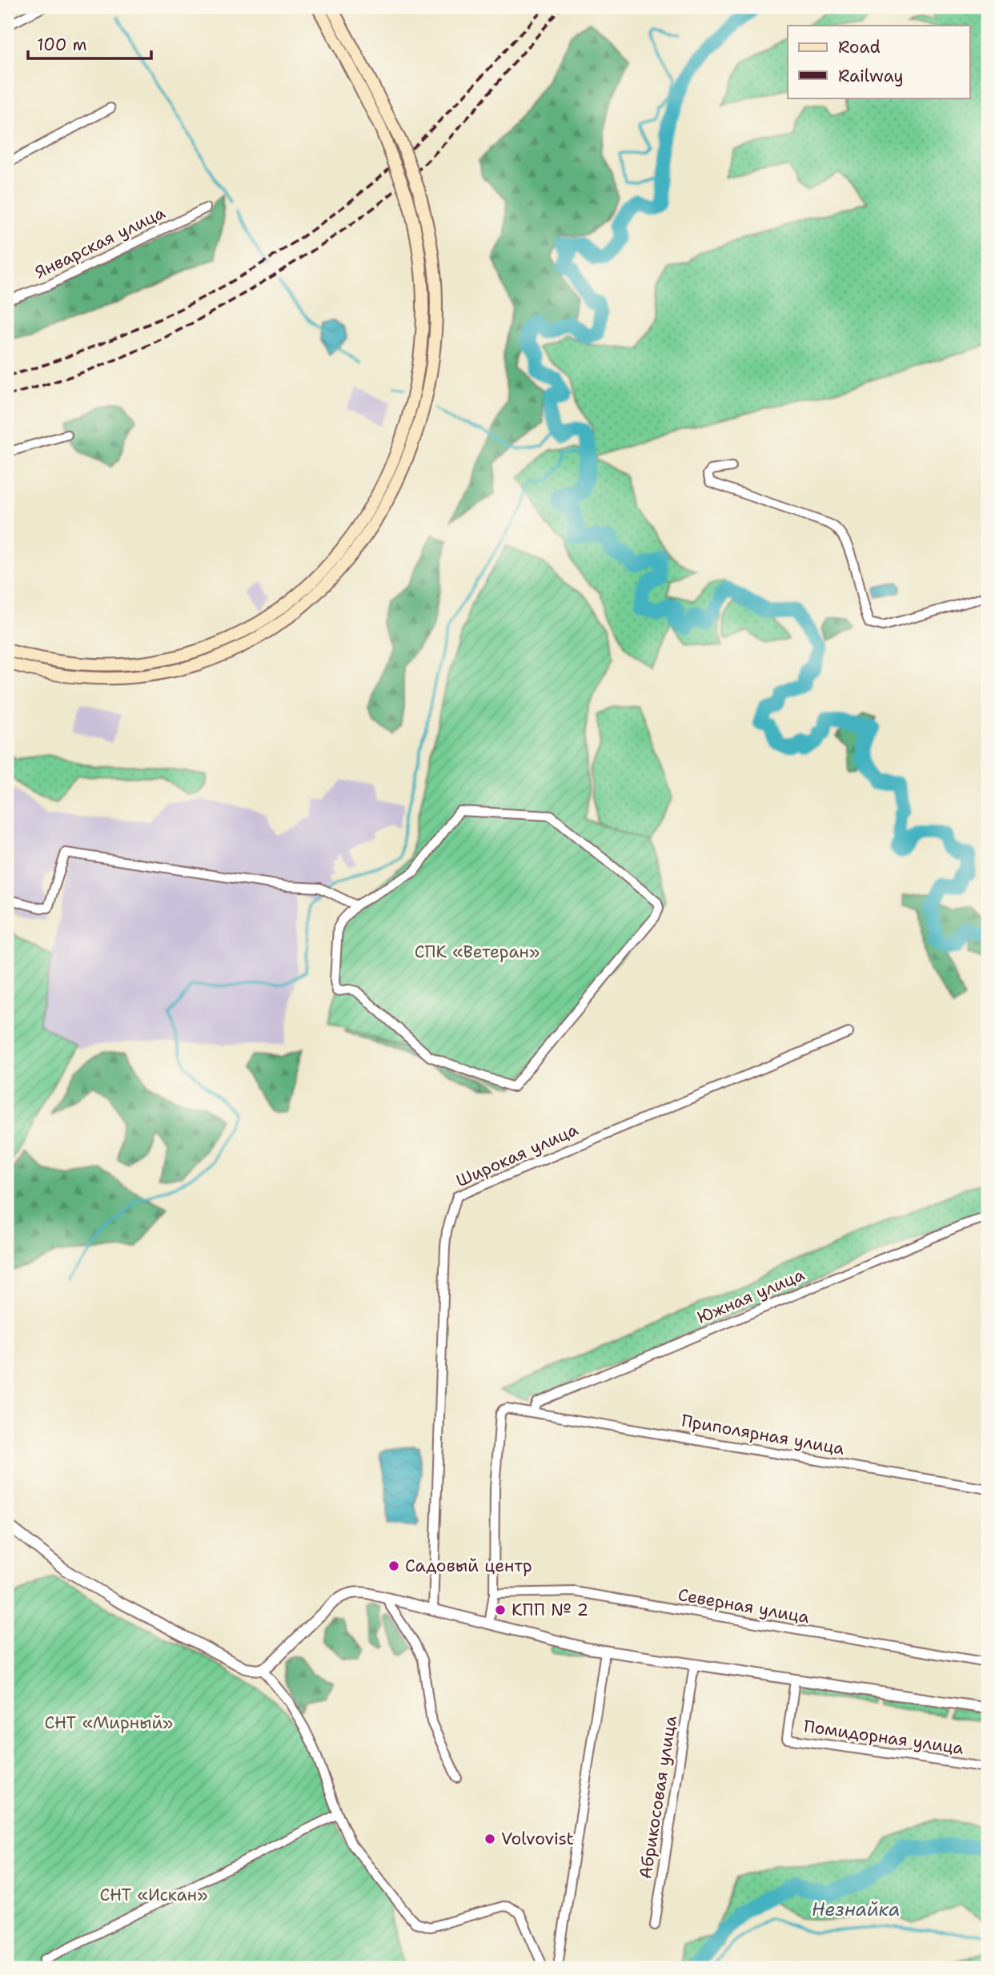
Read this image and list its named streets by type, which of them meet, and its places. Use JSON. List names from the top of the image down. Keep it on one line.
{"streets":{"street":["Январская улица","Широкая улица","Южная улица","Приполярная улица","Северная улица","Помидорная улица","Абрикосовая улица"]},"crossings":[["Южная улица","Приполярная улица"],["Приполярная улица","Северная улица"]],"water":["Незнайка"],"parks":["СПК «Ветеран»","СНТ «Мирный»","СНТ «Искан»"],"places":["Садовый центр","КПП № 2","Volvovist"],"legend":["Road","Railway"],"scale_bar":"100 m"}
